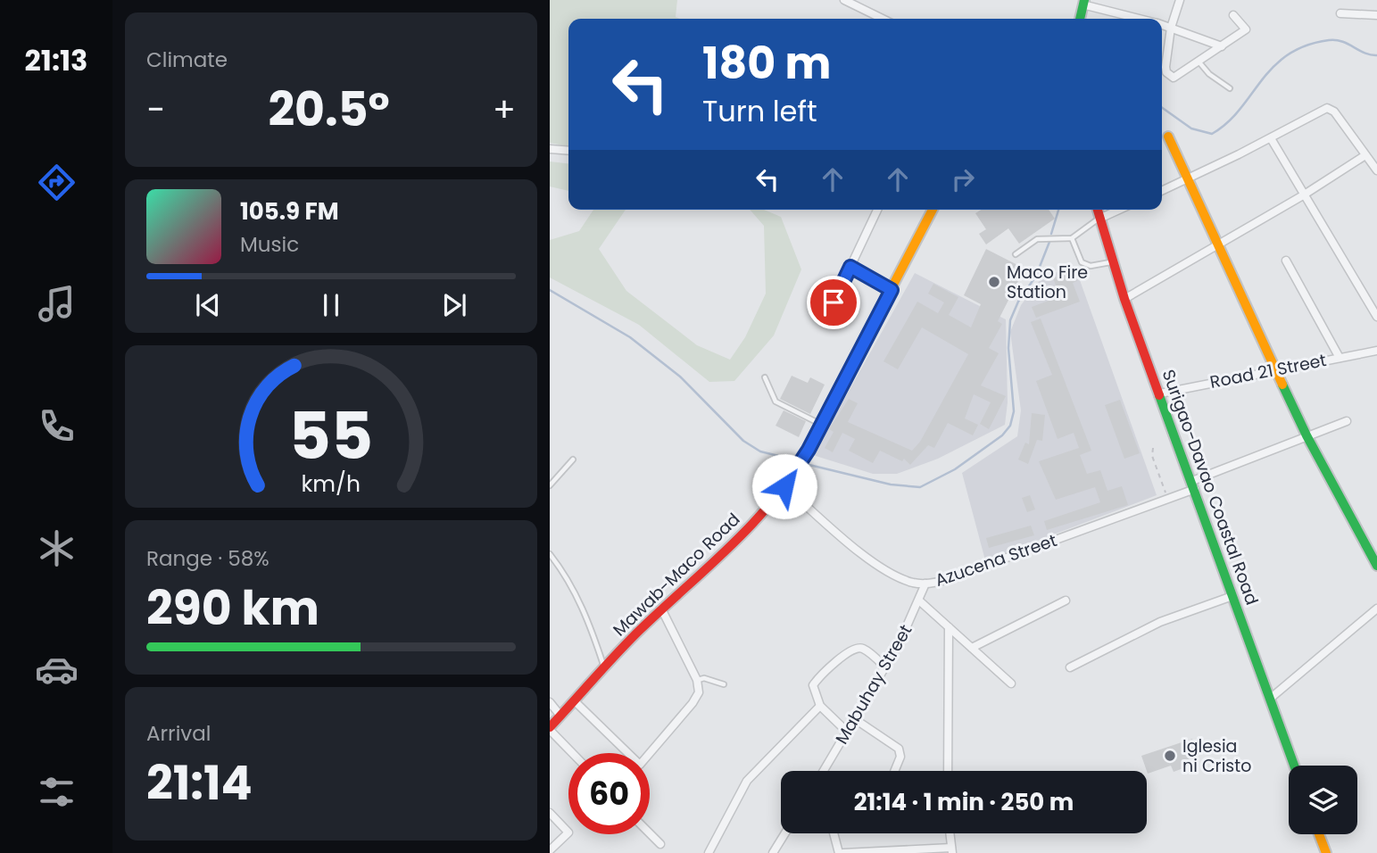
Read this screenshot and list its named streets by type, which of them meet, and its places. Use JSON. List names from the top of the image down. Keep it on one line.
{"streets":{"main road":["Surigao-Davao Coastal Road","Mawab-Maco Road"],"street":["Road 21 Street","Azucena Street","Mabuhay Street"]},"crossings":[["Road 21 Street","Surigao-Davao Coastal Road"],["Surigao-Davao Coastal Road","Azucena Street"],["Azucena Street","Mawab-Maco Road"],["Azucena Street","Mabuhay Street"]],"places":["Maco Fire Station","Iglesia ni Cristo"],"page":{"tabs":"21:13","tile":["Climate",["Range · 58%","290 km"],["Arrival","21:14"]],"turn":["180 m","Turn left"],"heat":["−","20.5°","+"],"song":["105.9 FM","Music"],"limit":"60","trip":"21:14 · 1 min · 250 m","gauge":["55","km/h"]}}
